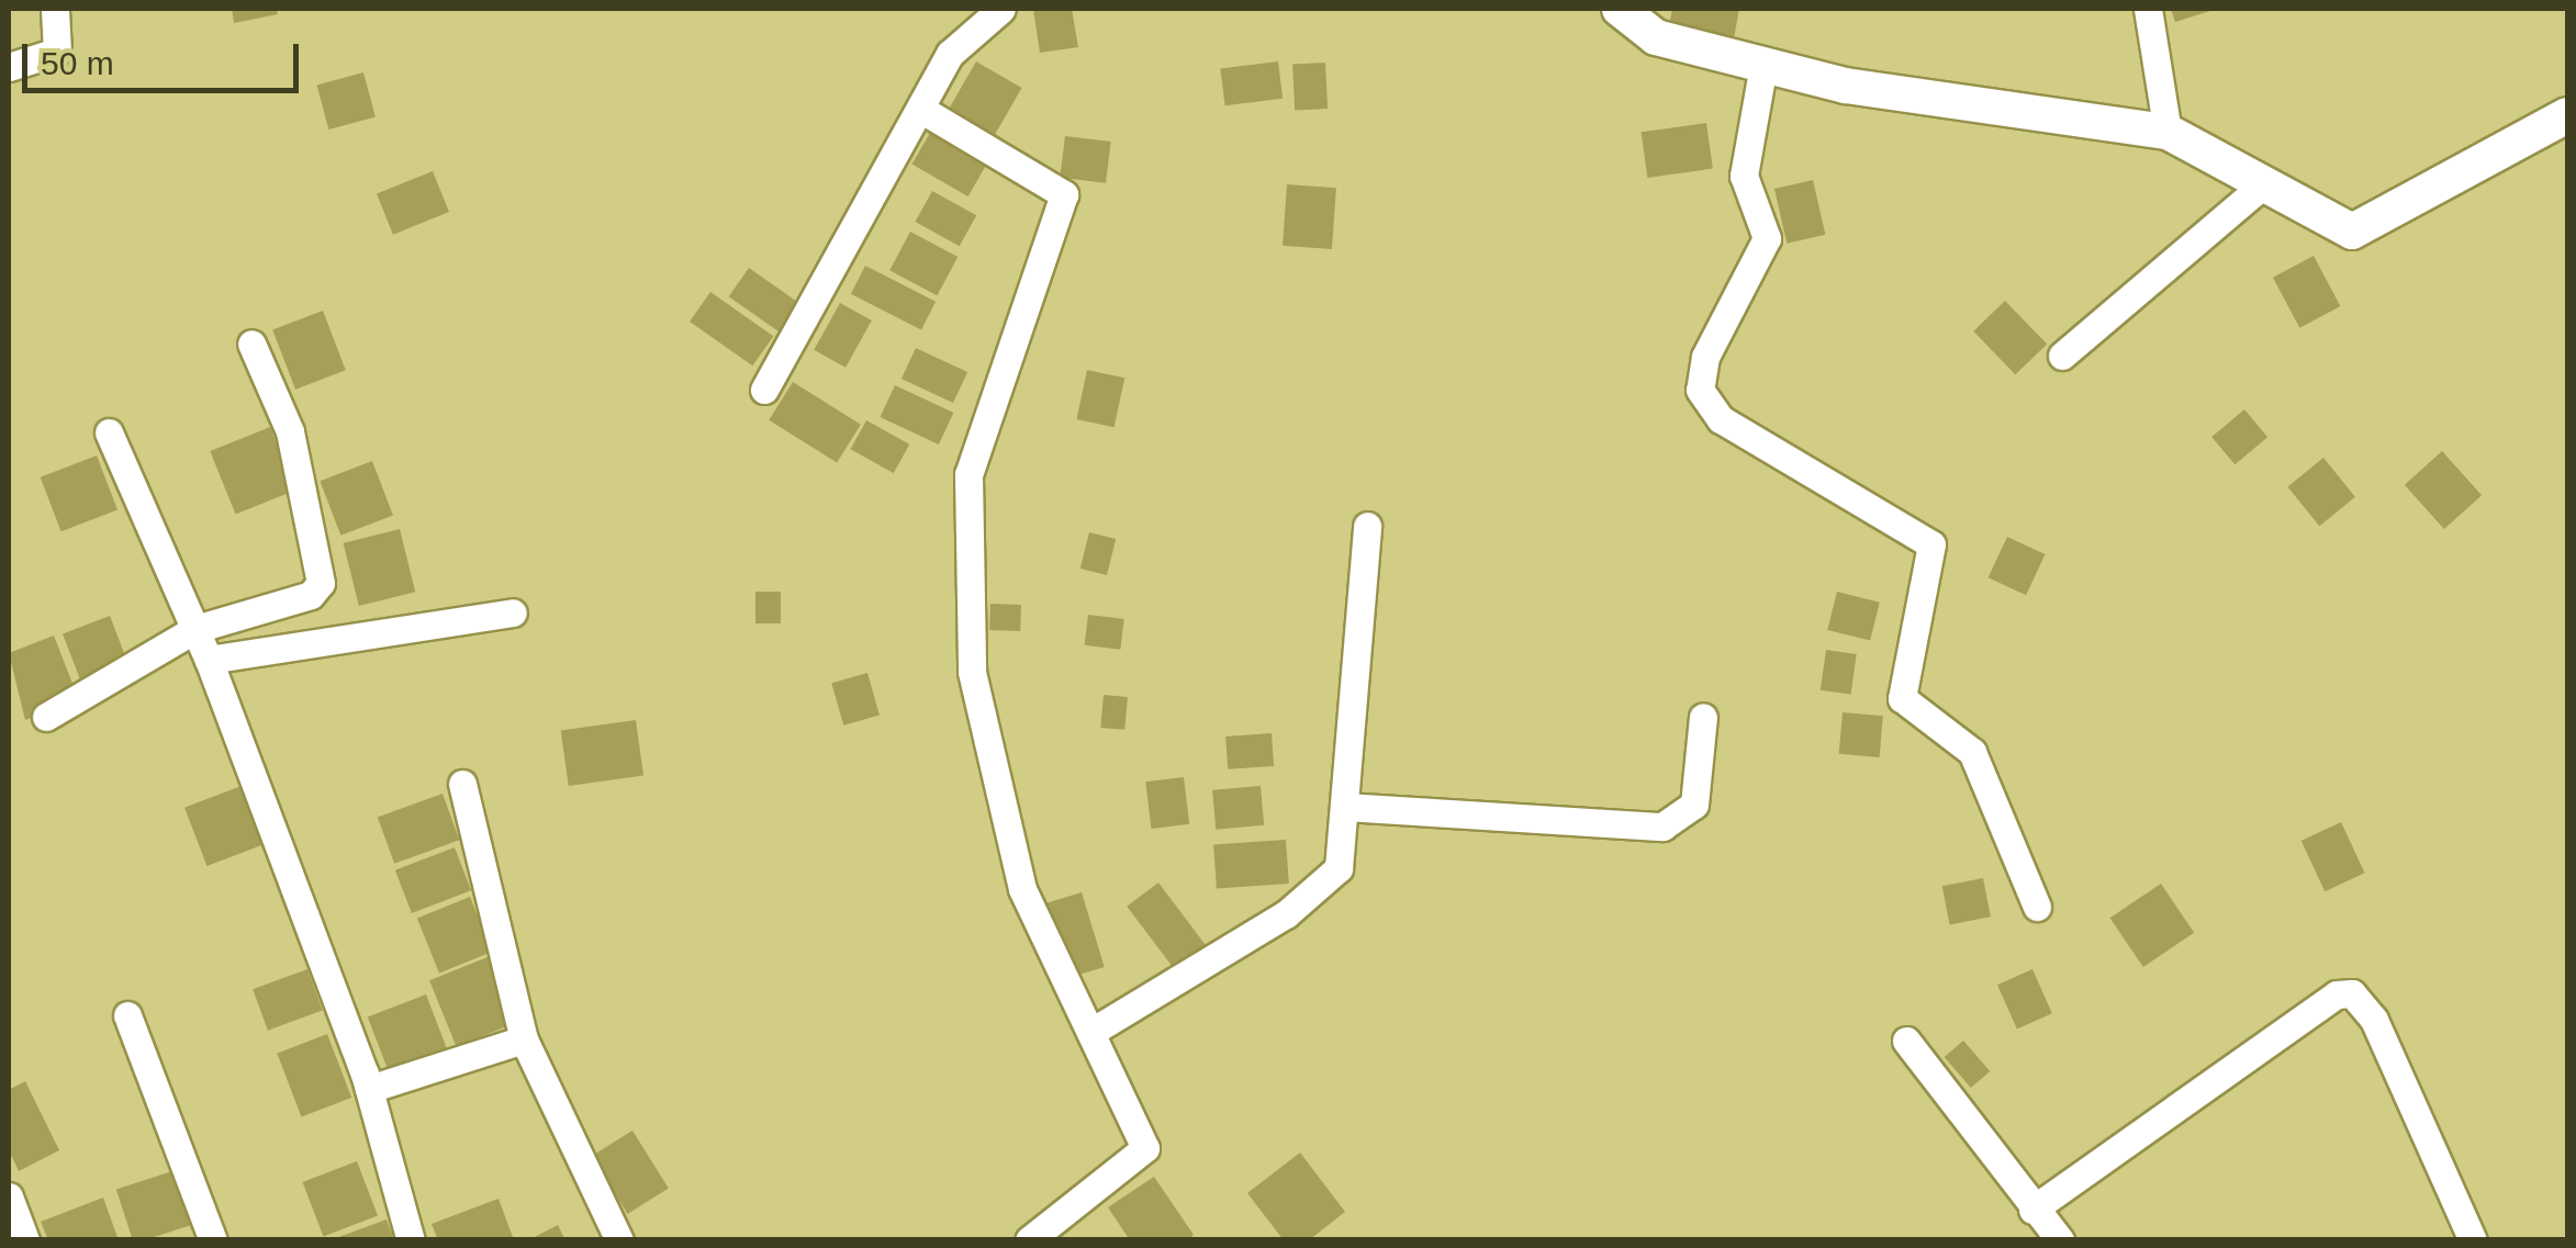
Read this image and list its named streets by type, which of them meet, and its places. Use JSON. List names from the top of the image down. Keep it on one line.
{"scale_bar":"50 m"}
